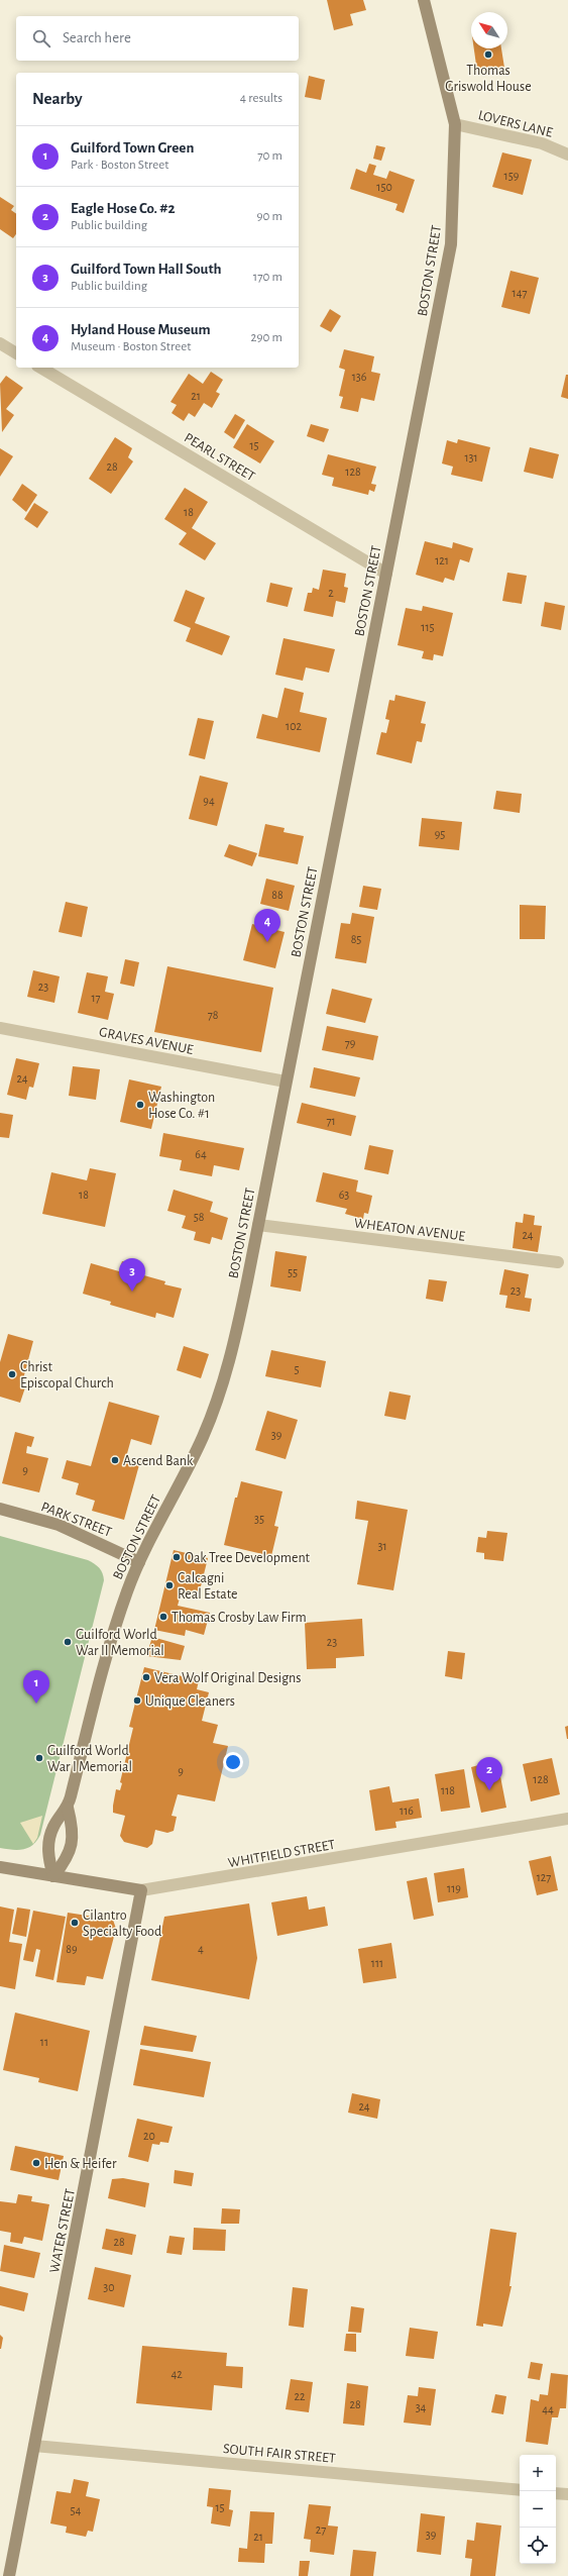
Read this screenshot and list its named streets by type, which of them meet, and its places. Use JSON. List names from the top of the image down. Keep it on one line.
{"streets":{"main road":["BOSTON STREET","PARK STREET","WHITFIELD STREET","WATER STREET"],"street":["LOVERS LANE","PEARL STREET","GRAVES AVENUE","WHEATON AVENUE","SOUTH FAIR STREET"]},"crossings":[["LOVERS LANE","BOSTON STREET"],["BOSTON STREET","PEARL STREET"],["BOSTON STREET","GRAVES AVENUE"],["BOSTON STREET","WHEATON AVENUE"],["BOSTON STREET","PARK STREET"],["BOSTON STREET","WHITFIELD STREET"],["WHITFIELD STREET","WATER STREET"],["WATER STREET","SOUTH FAIR STREET"]],"places":["Thomas Griswold House","Washington Hose Co. #1","Christ Episcopal Church","Ascend Bank","Oak Tree Development","Calcagni Real Estate","Thomas Crosby Law Firm","Guilford World War II Memorial","Vera Wolf Original Designs","Unique Cleaners","Guilford World War I Memorial","Cilantro Specialty Food","Hen & Heifer"],"house_numbers":["159","150","147","136","21","15","131","28","128","18","121","2","115","102","94","95","88","85","23","17","78","79","24","71","64","18","63","58","24","55","23","5","39","9","35","31","23","9","128","118","116","127","119","89","4","111","11","24","20","28","30","42","22","28","34","44","15","54","27","39","21"],"north":"top left","page":{"search":"Search here","heading":["Nearby","4 results"],"list":[{"mark":"1","name":"Guilford Town Green","note":"Park · Boston Street","value":"70 m"},{"mark":"2","name":"Eagle Hose Co. #2","note":"Public building","value":"90 m"},{"mark":"3","name":"Guilford Town Hall South","note":"Public building","value":"170 m"},{"mark":"4","name":"Hyland House Museum","note":"Museum · Boston Street","value":"290 m"}],"pins":["4","3","1","2"],"map_buttons":["+","−"]}}
